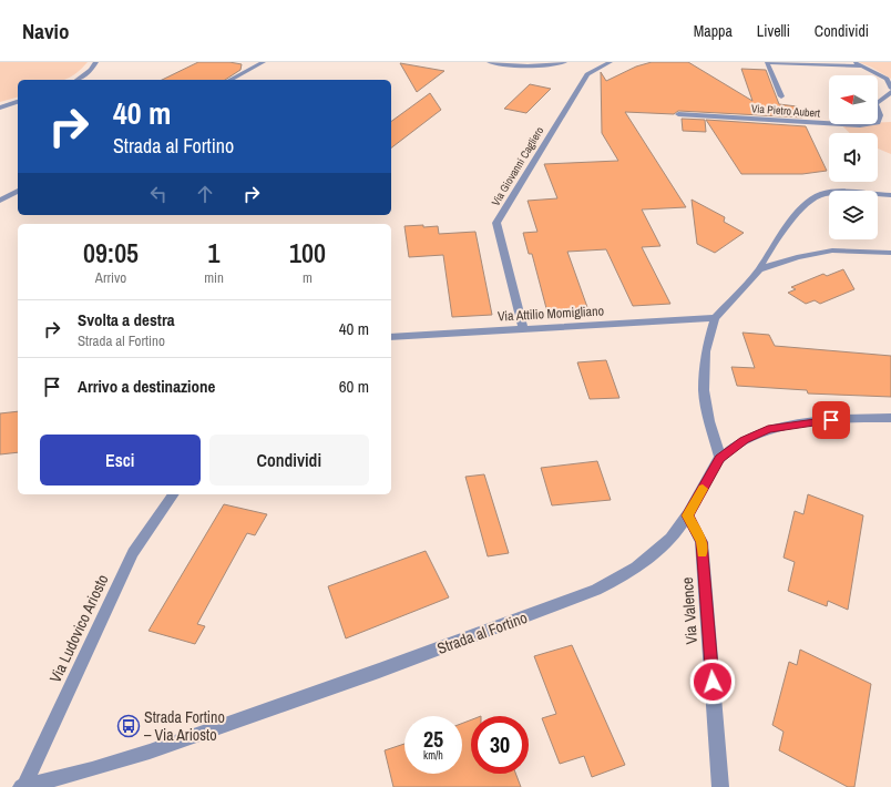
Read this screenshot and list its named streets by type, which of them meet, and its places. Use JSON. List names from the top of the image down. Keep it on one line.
{"streets":{"street":["Via Pietro Aubert","Via Giovanni Cagliero","Via Attilio Momigliano","Via Valence","Via Ludovico Ariosto","Strada al Fortino"]},"crossings":[["Via Giovanni Cagliero","Via Attilio Momigliano"],["Via Valence","Strada al Fortino"],["Via Ludovico Ariosto","Strada al Fortino"]],"places":{"bus stop":["Strada Fortino – Via Ariosto"]},"north":"left","page":{"header":"Navio","nav":["Mappa","Livelli","Condividi"],"turn":["40 m","Strada al Fortino"],"eta":["09:05","Arrivo","1","min","100","m"],"list":[{"name":"Svolta a destra","note":"Strada al Fortino","value":"40 m"},{"name":"Arrivo a destinazione","value":"60 m"}],"buttons":["Esci","Condividi"],"speed":"25 km/h","limit":"30"}}
